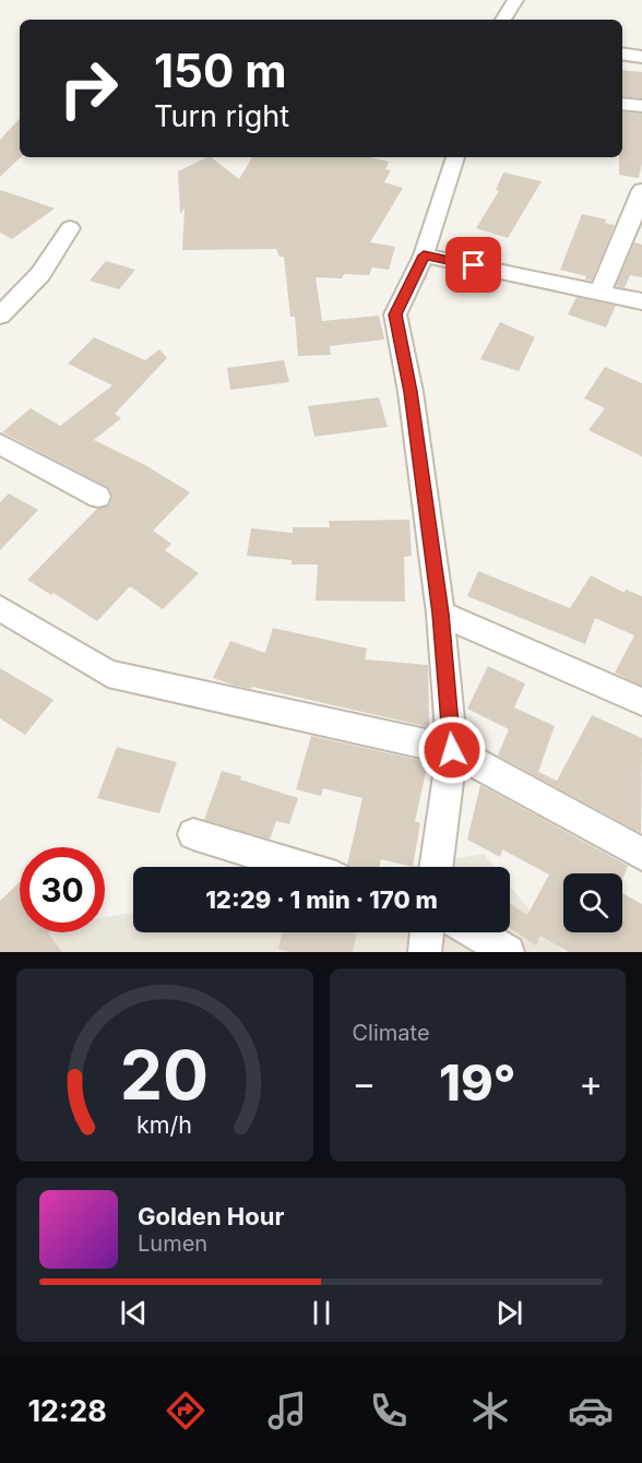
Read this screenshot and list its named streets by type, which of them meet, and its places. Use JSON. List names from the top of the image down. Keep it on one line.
{"page":{"turn":["150 m","Turn right"],"limit":"30","trip":"12:29 · 1 min · 170 m","tile":"Climate","heat":["−","19°","+"],"song":["Golden Hour","Lumen"],"tabs":"12:28","gauge":["20","km/h"]}}
